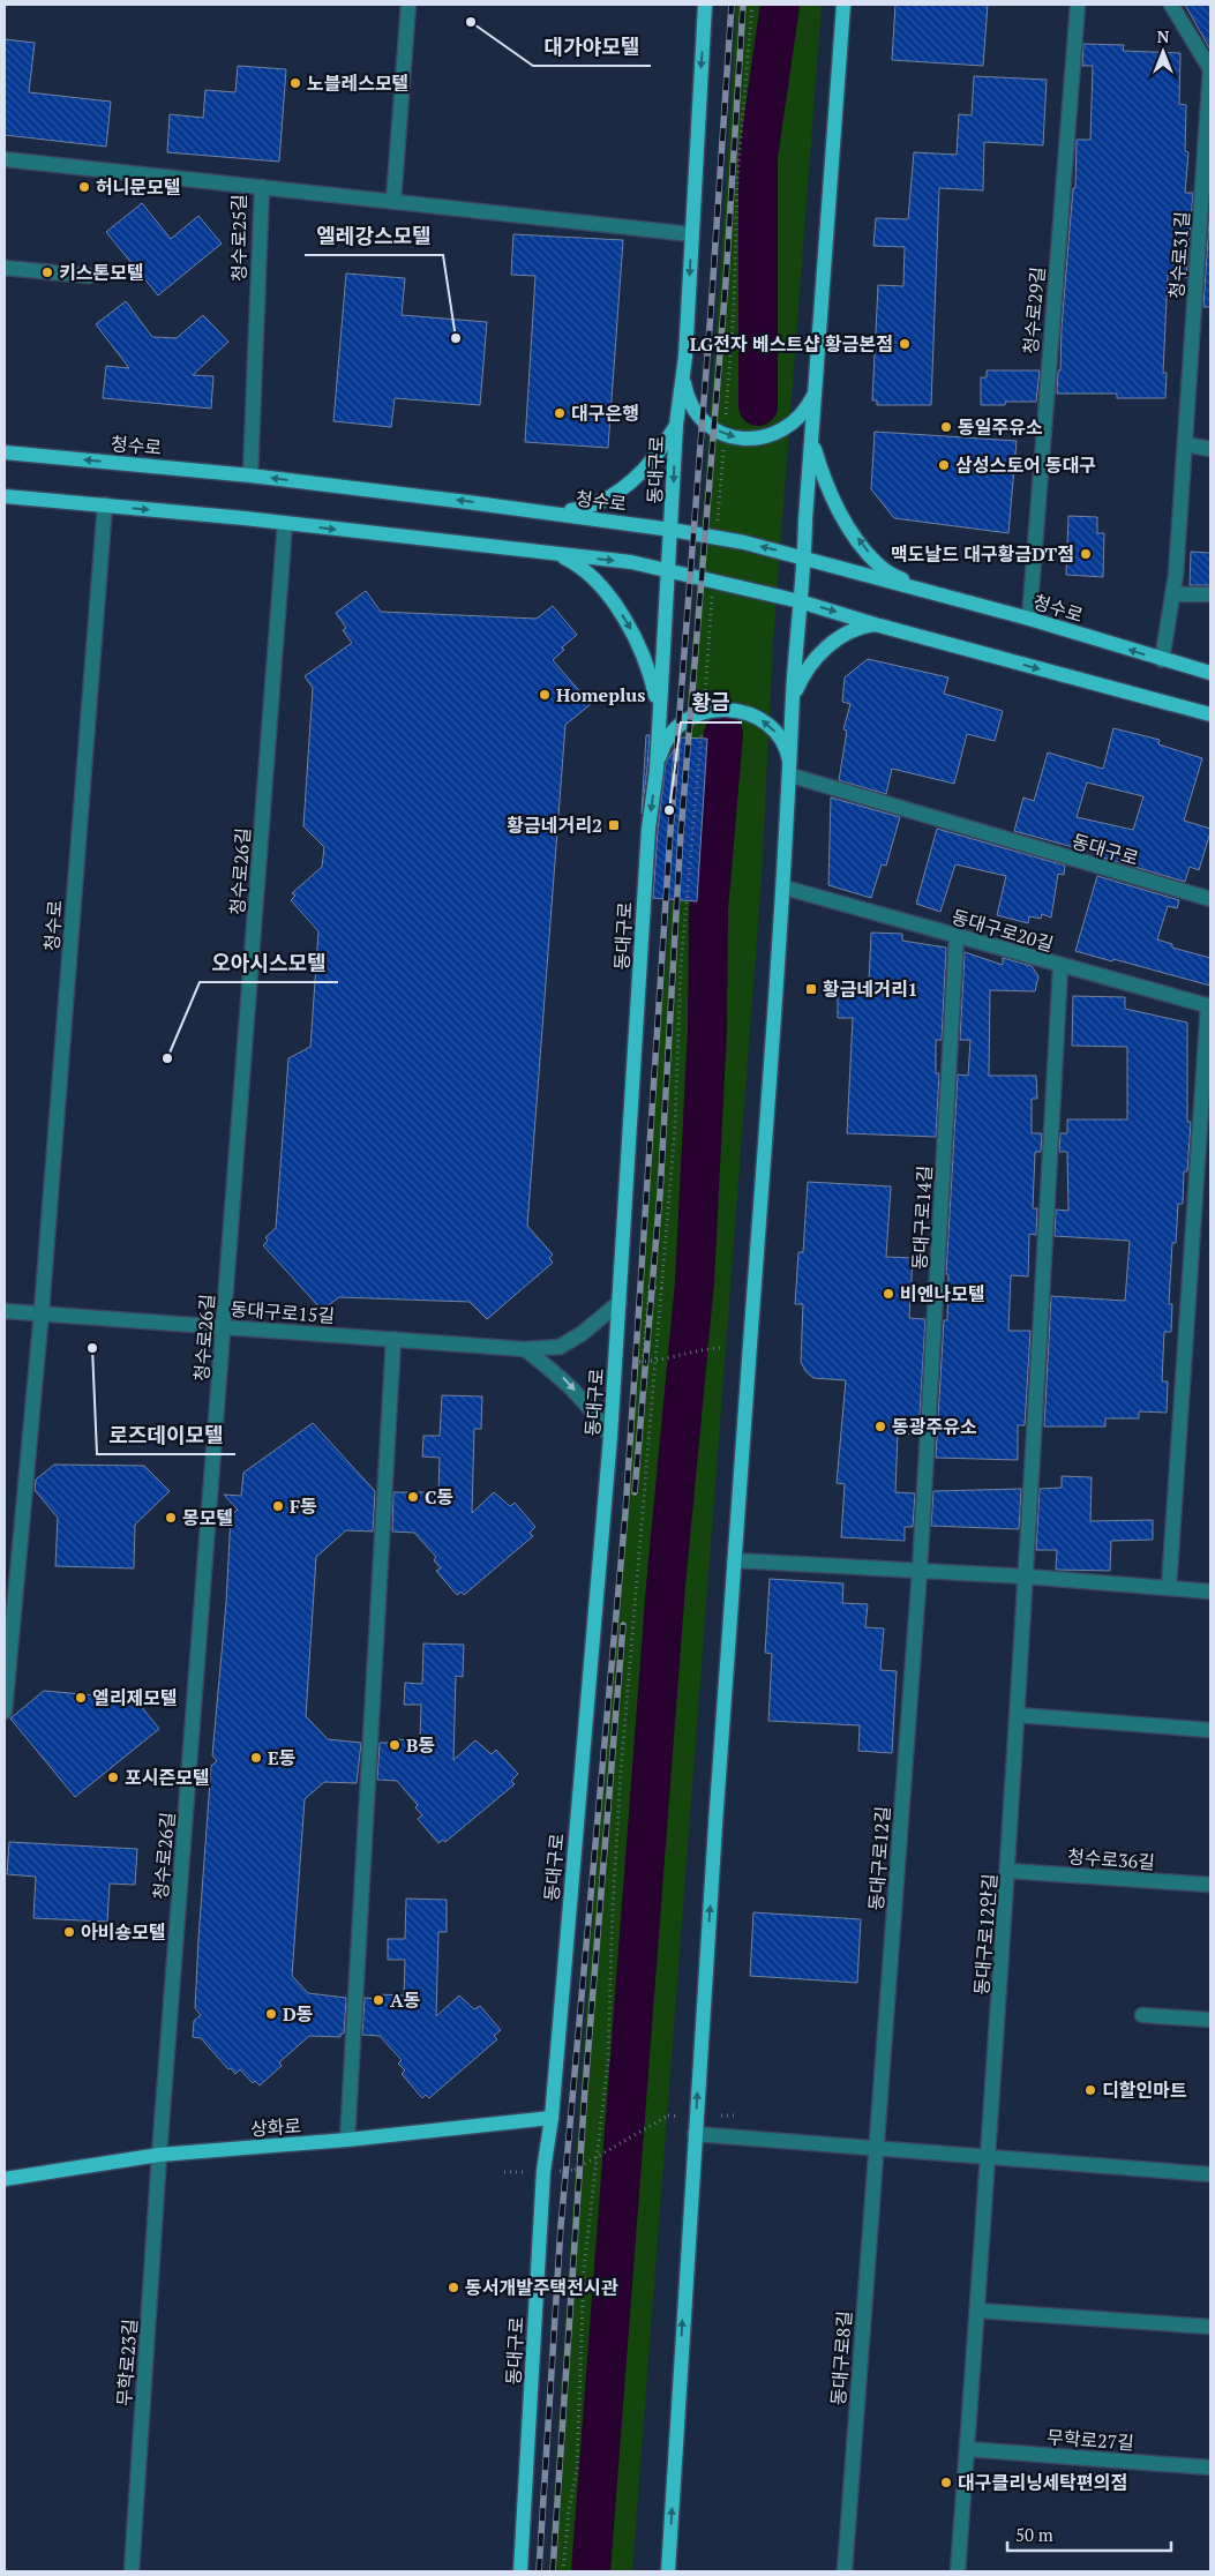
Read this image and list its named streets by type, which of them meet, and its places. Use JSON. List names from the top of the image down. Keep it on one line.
{"streets":{"main road":["청수로","동대구로","상화로"],"street":["청수로25길","청수로31길","청수로29길","청수로26길","동대구로20길","동대구로14길","동대구로15길","동대구로12길","청수로36길","동대구로12안길","동대구로8길","무학로23길","무학로27길"]},"crossings":[["청수로25길","청수로"],["청수로31길","청수로"],["청수로29길","청수로"],["청수로","동대구로"],["청수로","동대구로15길"],["동대구로","동대구로15길"],["동대구로","상화로"],["청수로26길","동대구로15길"],["청수로26길","상화로"],["청수로26길","무학로23길"],["동대구로20길","동대구로14길"],["동대구로14길","동대구로12길"],["동대구로12길","동대구로8길"],["청수로36길","동대구로12안길"],["상화로","무학로23길"]],"places":{"other":["대가야모텔","노블레스모텔","허니문모텔","키스톤모텔","엘레강스모텔","LG전자 베스트샵 황금본점","대구은행","동일주유소","삼성스토어 동대구","맥도날드 대구황금DT점","Homeplus","황금","오아시스모텔","비엔나모텔","로즈데이모텔","동광주유소","C동","F동","몽모텔","엘리제모텔","B동","E동","포시즌모텔","아비숑모텔","A동","D동","디할인마트","동서개발주택전시관","대구클리닝세탁편의점"],"transit":["황금네거리2","황금네거리1"]},"scale_bar":"50 m","north":"top"}
